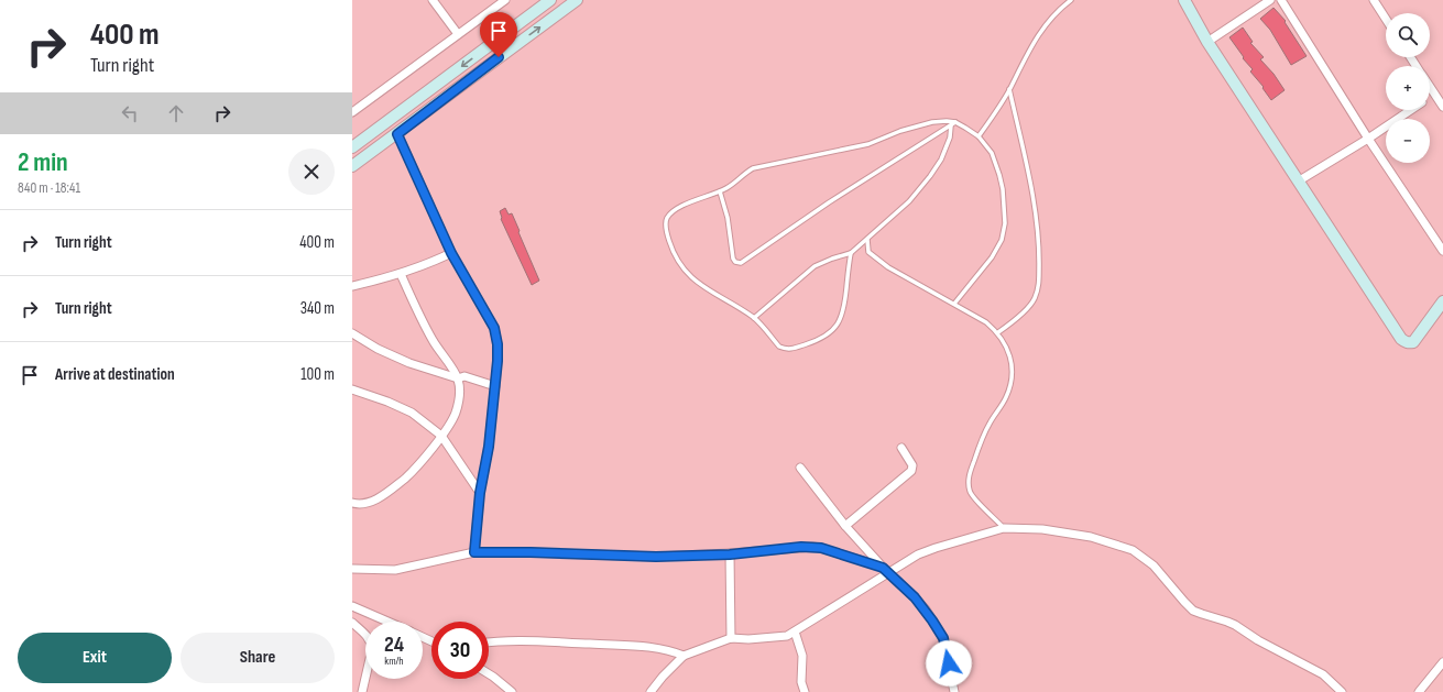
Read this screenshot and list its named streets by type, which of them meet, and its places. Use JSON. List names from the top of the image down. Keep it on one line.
{"page":{"turn":["400 m","Turn right"],"map_buttons":["+","−"],"heading":["2 min","840 m · 18:41"],"list":[{"name":"Turn right","value":"400 m"},{"name":"Turn right","value":"340 m"},{"name":"Arrive at destination","value":"100 m"}],"speed":"24 km/h","limit":"30","buttons":["Exit","Share"]}}
